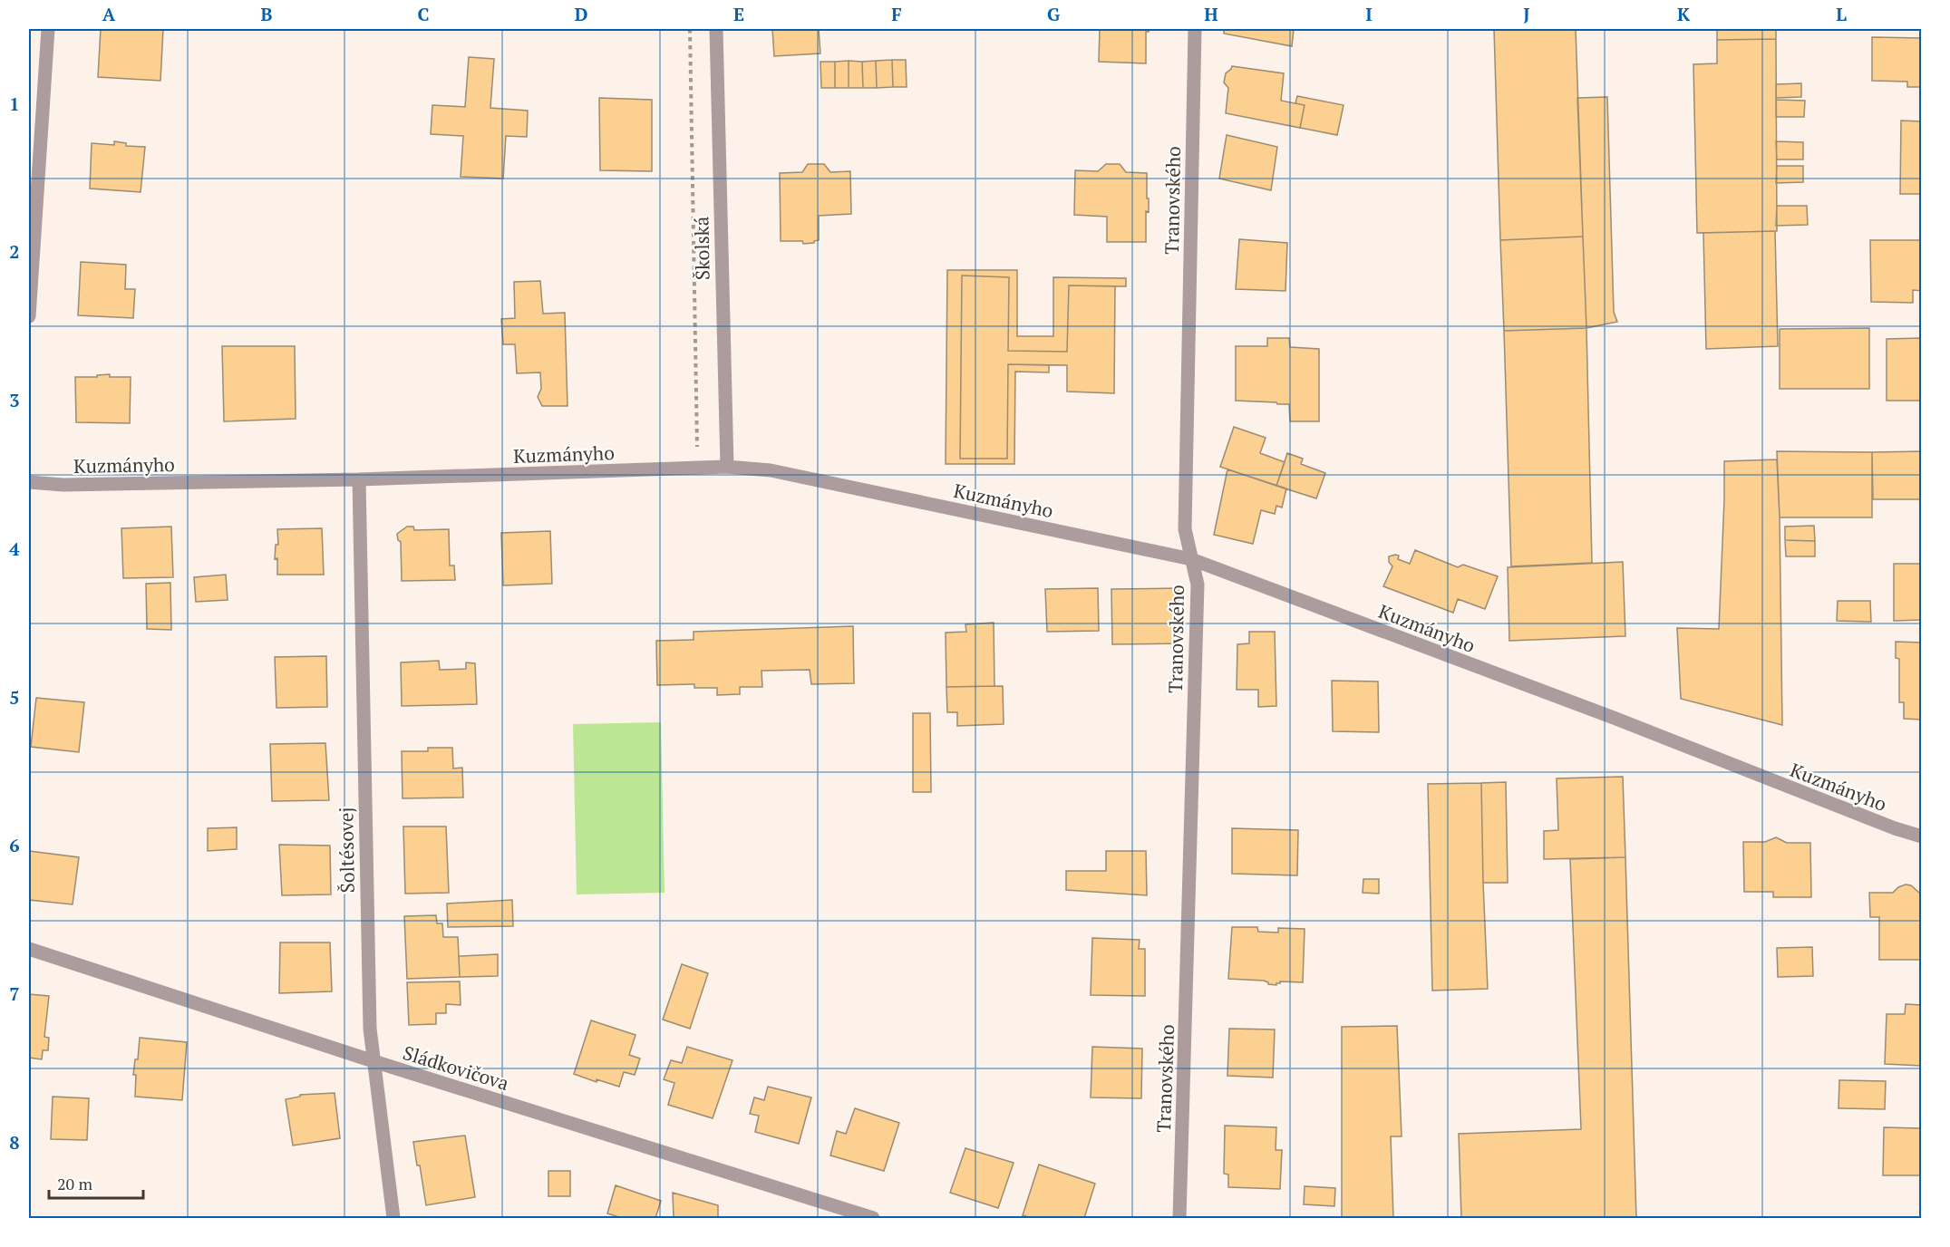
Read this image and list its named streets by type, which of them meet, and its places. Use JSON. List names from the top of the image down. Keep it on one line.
{"streets":{"street":["Tranovského","Školská","Kuzmányho","Šoltésovej","Sládkovičova"]},"crossings":[["Tranovského","Kuzmányho"],["Školská","Kuzmányho"],["Kuzmányho","Šoltésovej"],["Šoltésovej","Sládkovičova"]],"scale_bar":"20 m","grid":{"columns":["A","B","C","D","E","F","G","H","I","J","K","L"],"rows":["1","2","3","4","5","6","7","8"]}}
